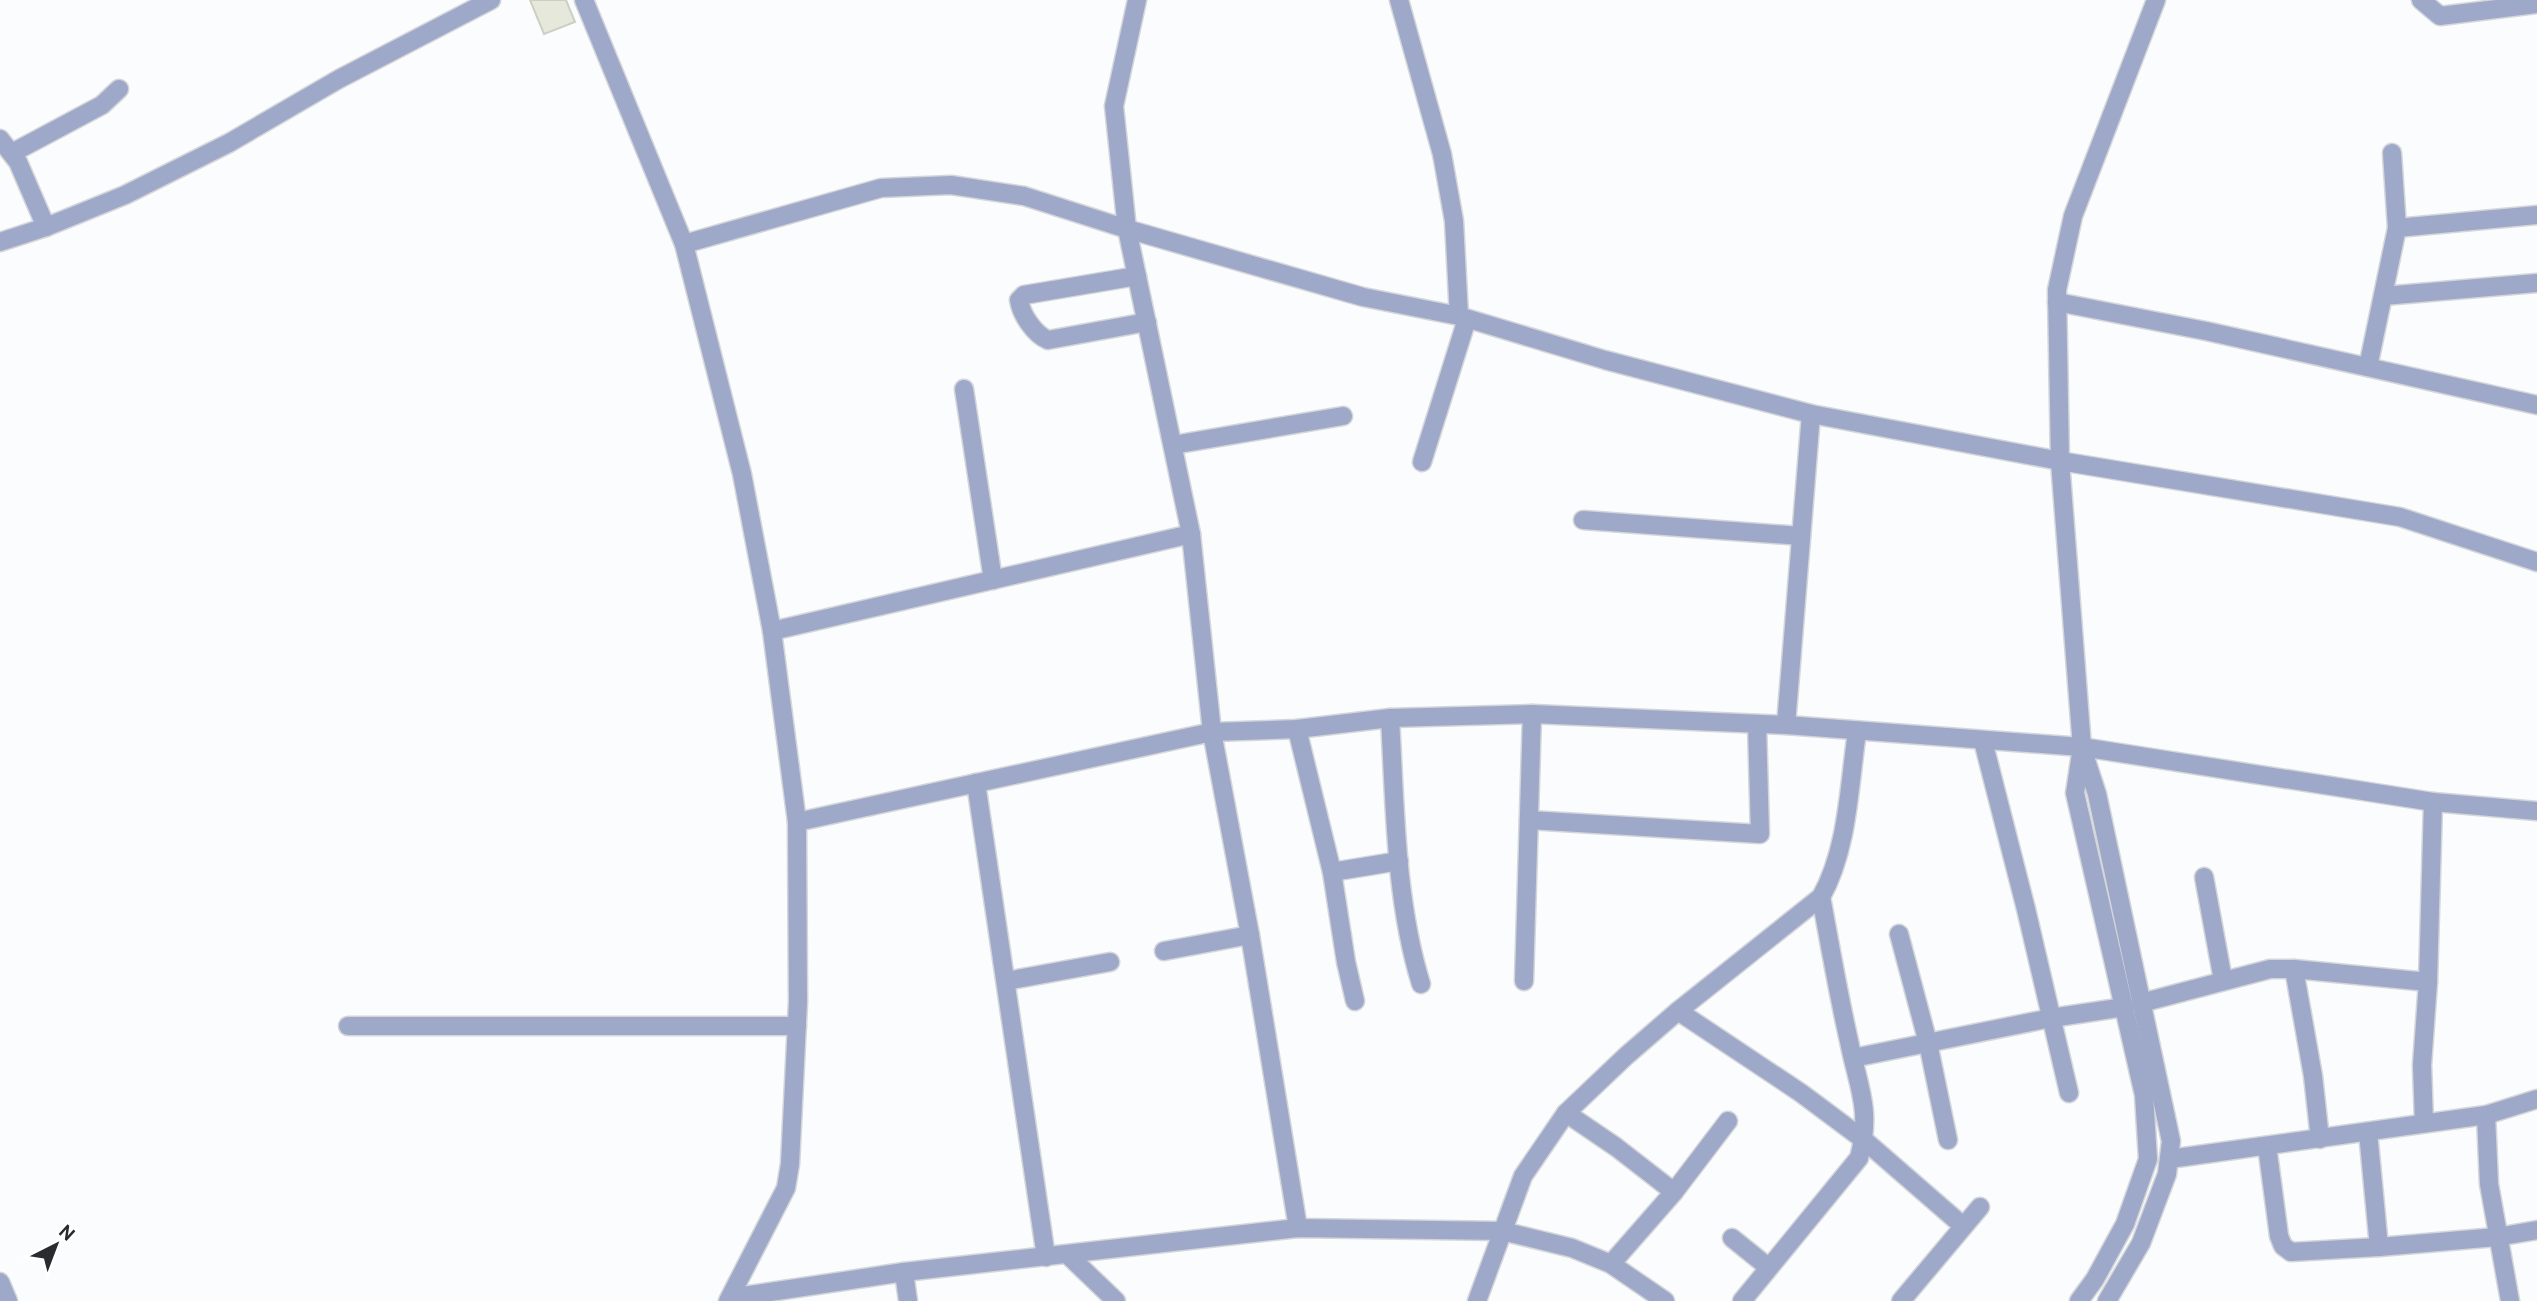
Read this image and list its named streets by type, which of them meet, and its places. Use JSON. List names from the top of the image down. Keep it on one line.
{"north":"top right"}
